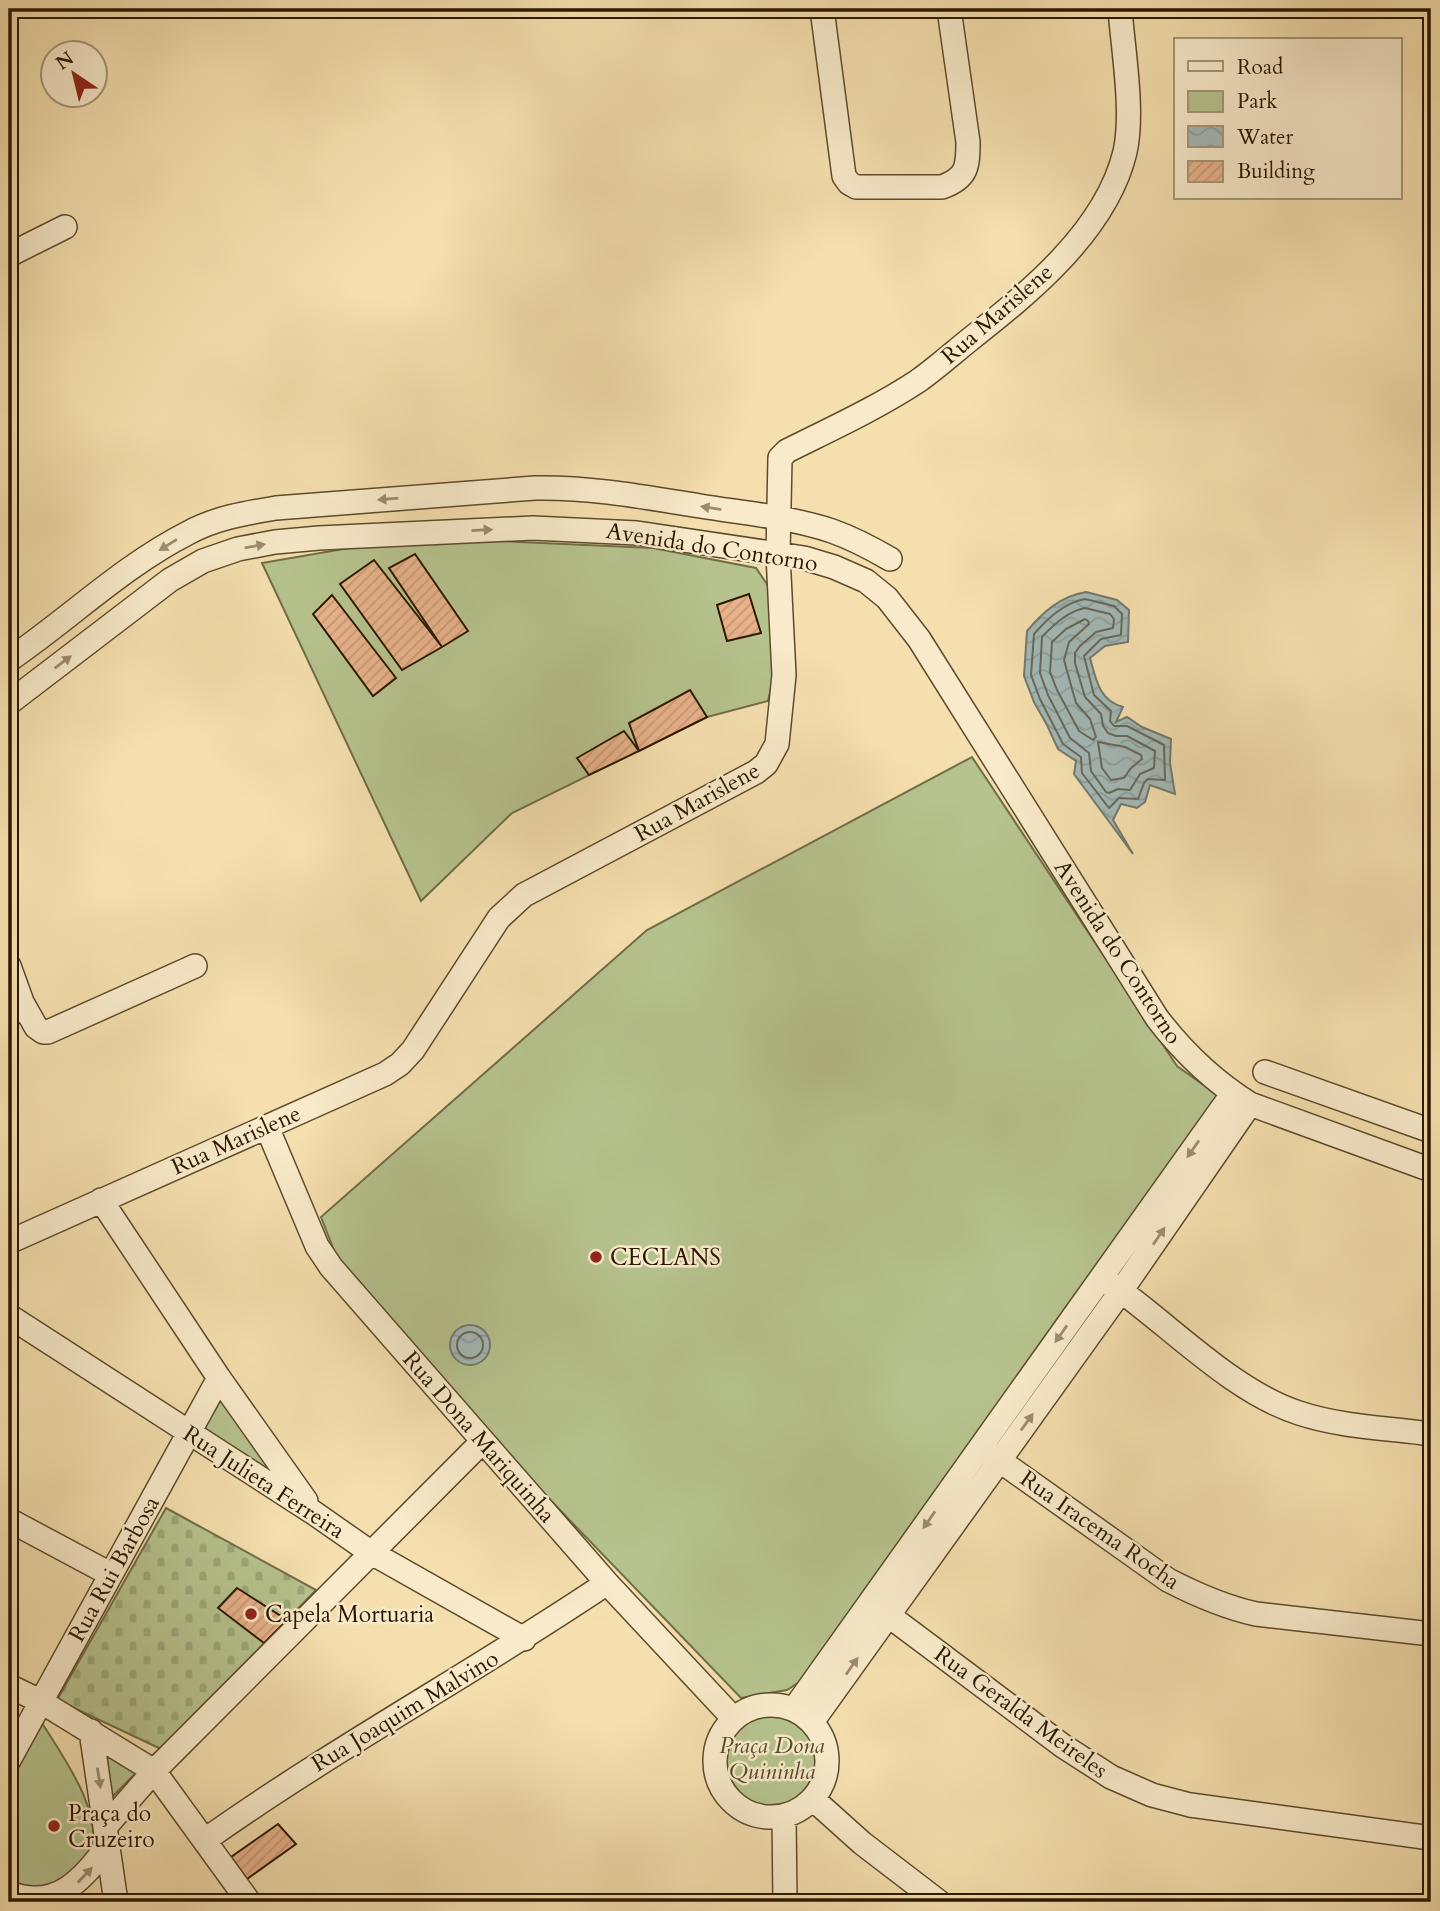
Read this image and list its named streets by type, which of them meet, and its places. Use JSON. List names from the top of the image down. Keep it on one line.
{"streets":{"street":["Rua Marislene","Avenida do Contorno","Rua Dona Mariquinha","Rua Julieta Ferreira","Rua Iracema Rocha","Rua Rui Barbosa","Rua Joaquim Malvino","Rua Geralda Meireles"]},"crossings":[["Rua Marislene","Avenida do Contorno"],["Rua Marislene","Rua Dona Mariquinha"],["Rua Dona Mariquinha","Rua Joaquim Malvino"],["Rua Julieta Ferreira","Rua Rui Barbosa"],["Rua Julieta Ferreira","Rua Joaquim Malvino"]],"parks":["Praça Dona Quininha"],"places":["CECLANS","Capela Mortuaria","Praça do Cruzeiro"],"legend":["Road","Park","Water","Building"],"north":"top left"}
